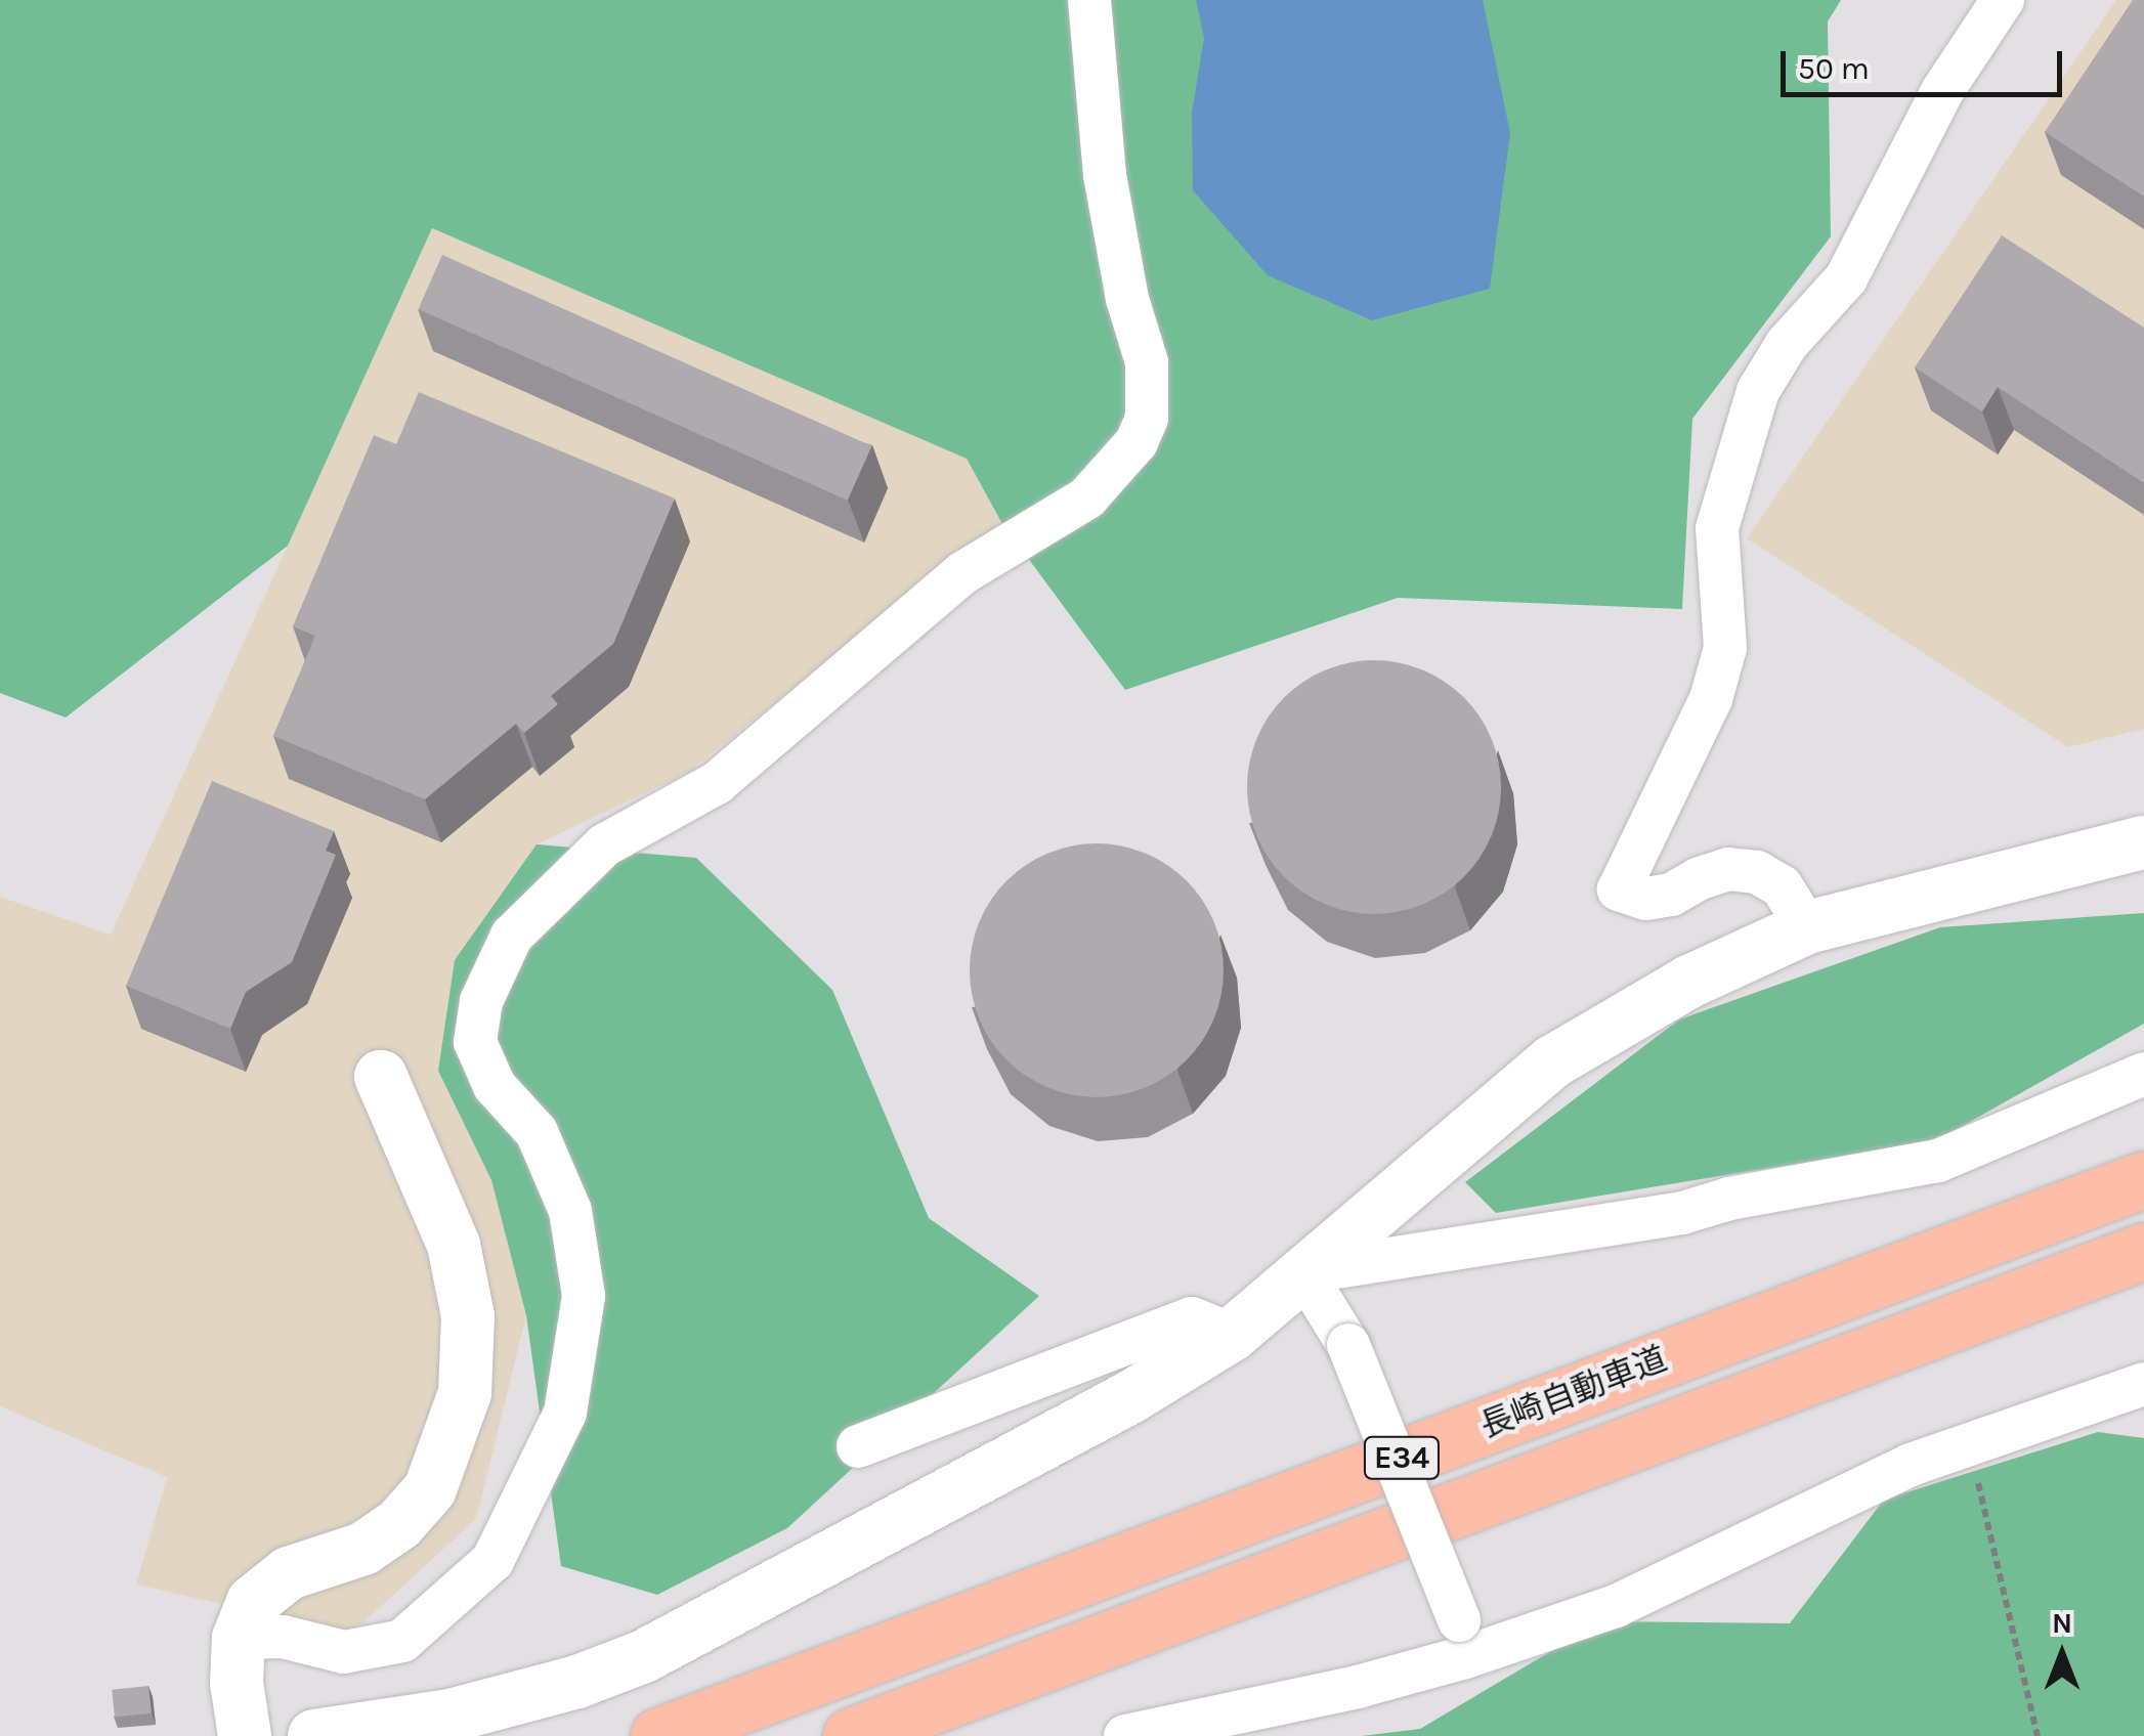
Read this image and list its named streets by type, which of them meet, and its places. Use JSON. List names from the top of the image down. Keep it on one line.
{"streets":{"highway":["長崎自動車道","E34"]},"scale_bar":"50 m","north":"top"}
